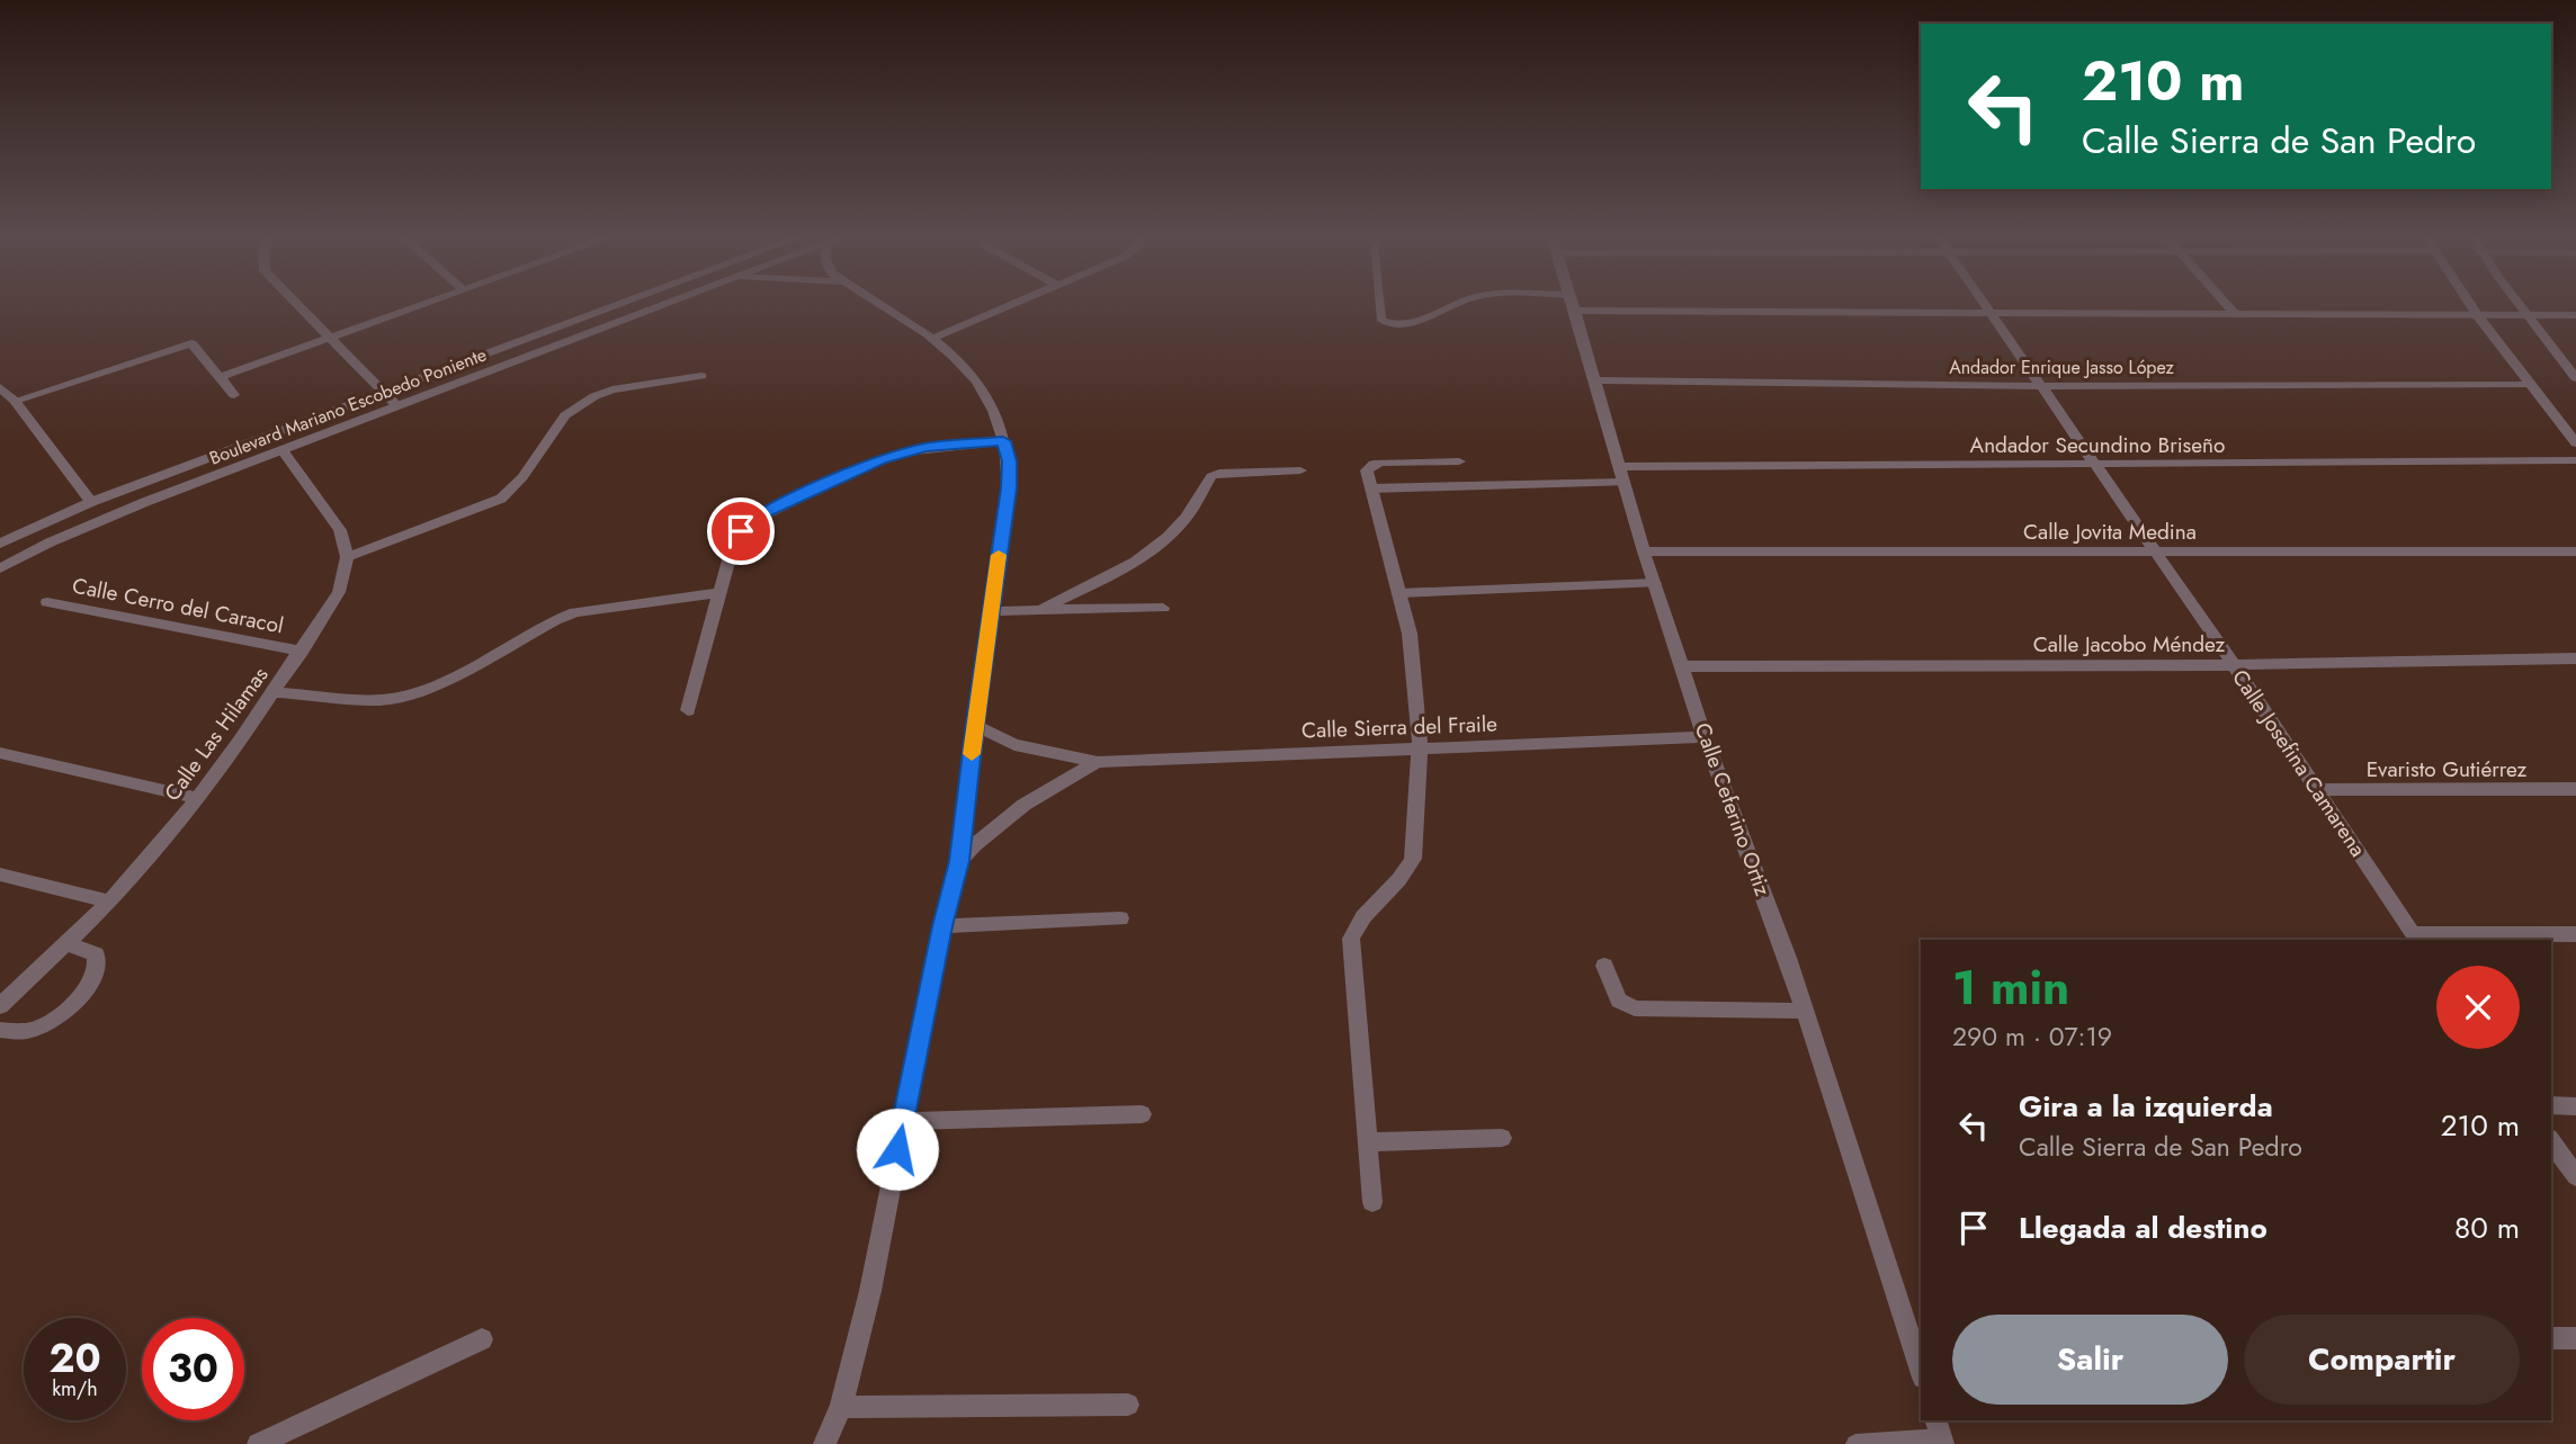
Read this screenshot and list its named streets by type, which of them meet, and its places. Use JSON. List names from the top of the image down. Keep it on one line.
{"streets":{"street":["Andador Enrique Jasso López","Boulevard Mariano Escobedo Poniente","Andador Secundino Briseño","Calle Jovita Medina","Calle Cerro del Caracol","Calle Jacobo Méndez","Calle Sierra del Fraile","Calle Las Hilamas","Calle Josefina Camarena","Evaristo Gutiérrez","Calle Ceferino Ortiz"]},"crossings":[["Andador Enrique Jasso López","Calle Josefina Camarena"],["Andador Enrique Jasso López","Calle Ceferino Ortiz"],["Andador Secundino Briseño","Calle Josefina Camarena"],["Andador Secundino Briseño","Calle Ceferino Ortiz"],["Calle Jovita Medina","Calle Josefina Camarena"],["Calle Jovita Medina","Calle Ceferino Ortiz"],["Calle Cerro del Caracol","Calle Las Hilamas"],["Calle Jacobo Méndez","Calle Josefina Camarena"],["Calle Jacobo Méndez","Calle Ceferino Ortiz"],["Calle Sierra del Fraile","Calle Ceferino Ortiz"],["Calle Josefina Camarena","Evaristo Gutiérrez"]],"page":{"turn":["210 m","Calle Sierra de San Pedro"],"heading":["1 min","290 m · 07:19"],"list":[{"name":"Gira a la izquierda","note":"Calle Sierra de San Pedro","value":"210 m"},{"name":"Llegada al destino","value":"80 m"}],"buttons":["Salir","Compartir"],"speed":"20 km/h","limit":"30"}}
